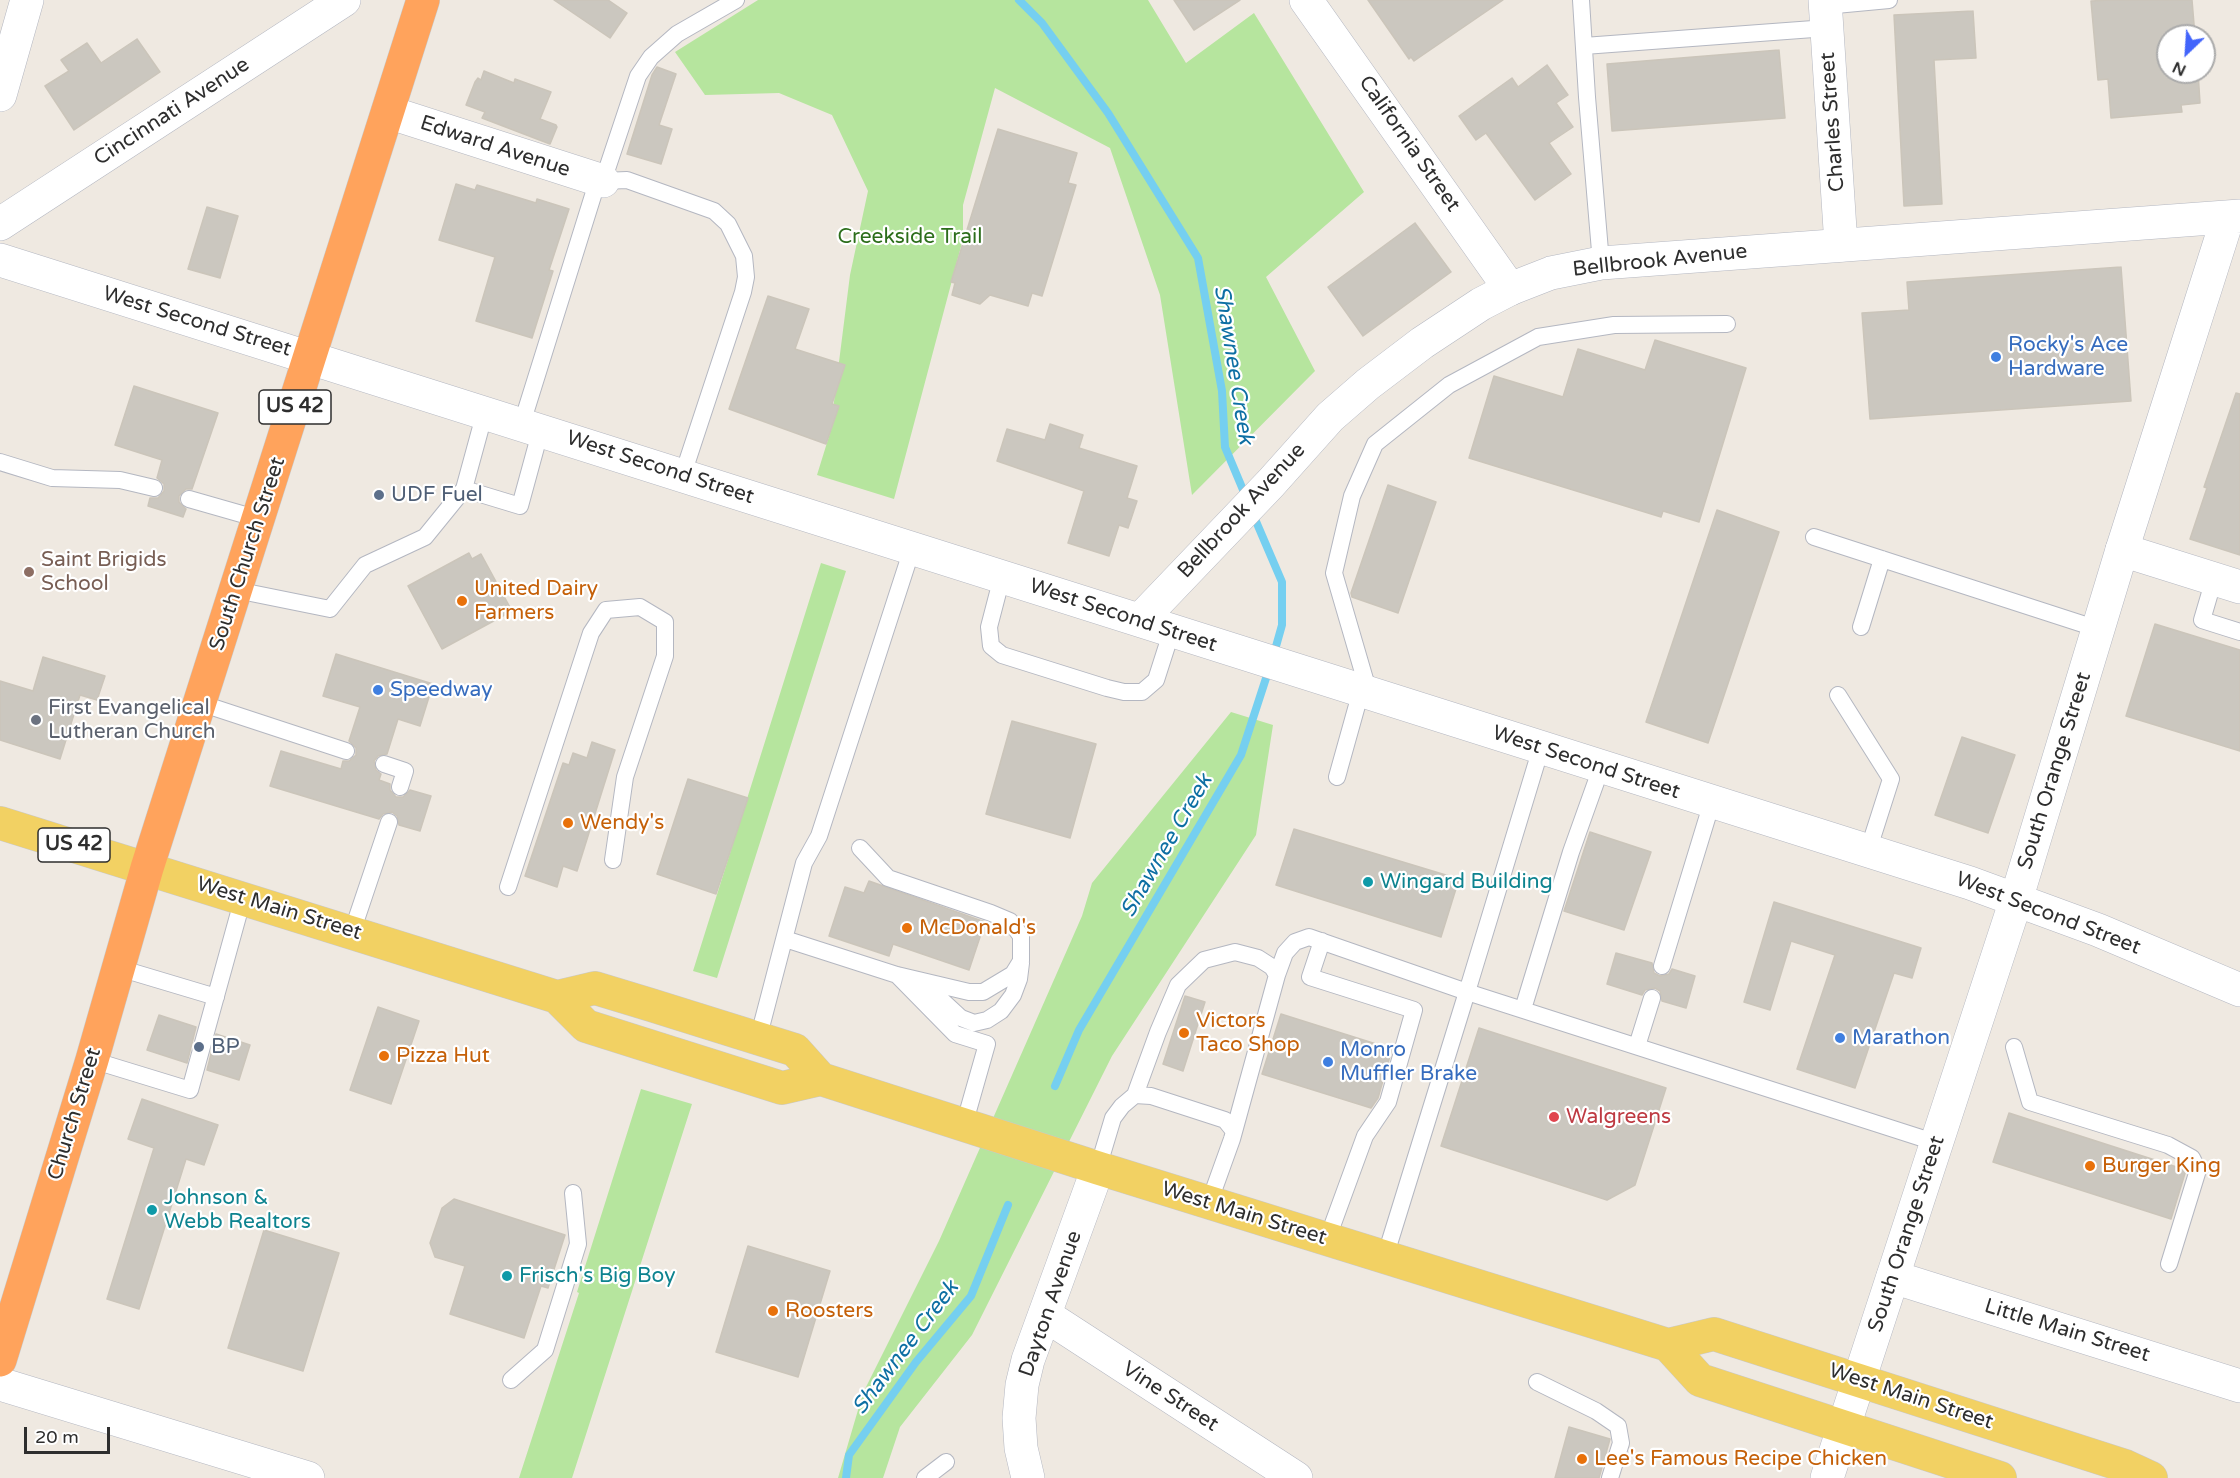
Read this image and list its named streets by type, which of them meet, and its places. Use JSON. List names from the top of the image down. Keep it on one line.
{"streets":{"highway":["US 42","South Church Street","Church Street"],"main road":["West Main Street"],"street":["Cincinnati Avenue","Charles Street","California Street","Edward Avenue","Bellbrook Avenue","West Second Street","South Orange Street","Dayton Avenue","Little Main Street","Vine Street"]},"crossings":[["Charles Street","Bellbrook Avenue"],["California Street","Bellbrook Avenue"],["Edward Avenue","South Church Street"],["Bellbrook Avenue","West Second Street"],["Bellbrook Avenue","South Orange Street"],["West Second Street","South Church Street"],["West Second Street","South Orange Street"],["South Church Street","West Main Street"],["South Church Street","Church Street"],["South Orange Street","West Main Street"],["South Orange Street","Little Main Street"],["West Main Street","Church Street"],["West Main Street","Dayton Avenue"],["Dayton Avenue","Vine Street"]],"water":["Shawnee Creek"],"parks":["Creekside Trail"],"places":["Rocky's Ace Hardware","UDF Fuel","Saint Brigids School","United Dairy Farmers","Speedway","First Evangelical Lutheran Church","Wendy's","Wingard Building","McDonald's","Victors Taco Shop","Marathon","BP","Pizza Hut","Monro Muffler Brake","Walgreens","Burger King","Johnson & Webb Realtors","Frisch's Big Boy","Roosters","Lee's Famous Recipe Chicken"],"scale_bar":"20 m","north":"bottom left"}
